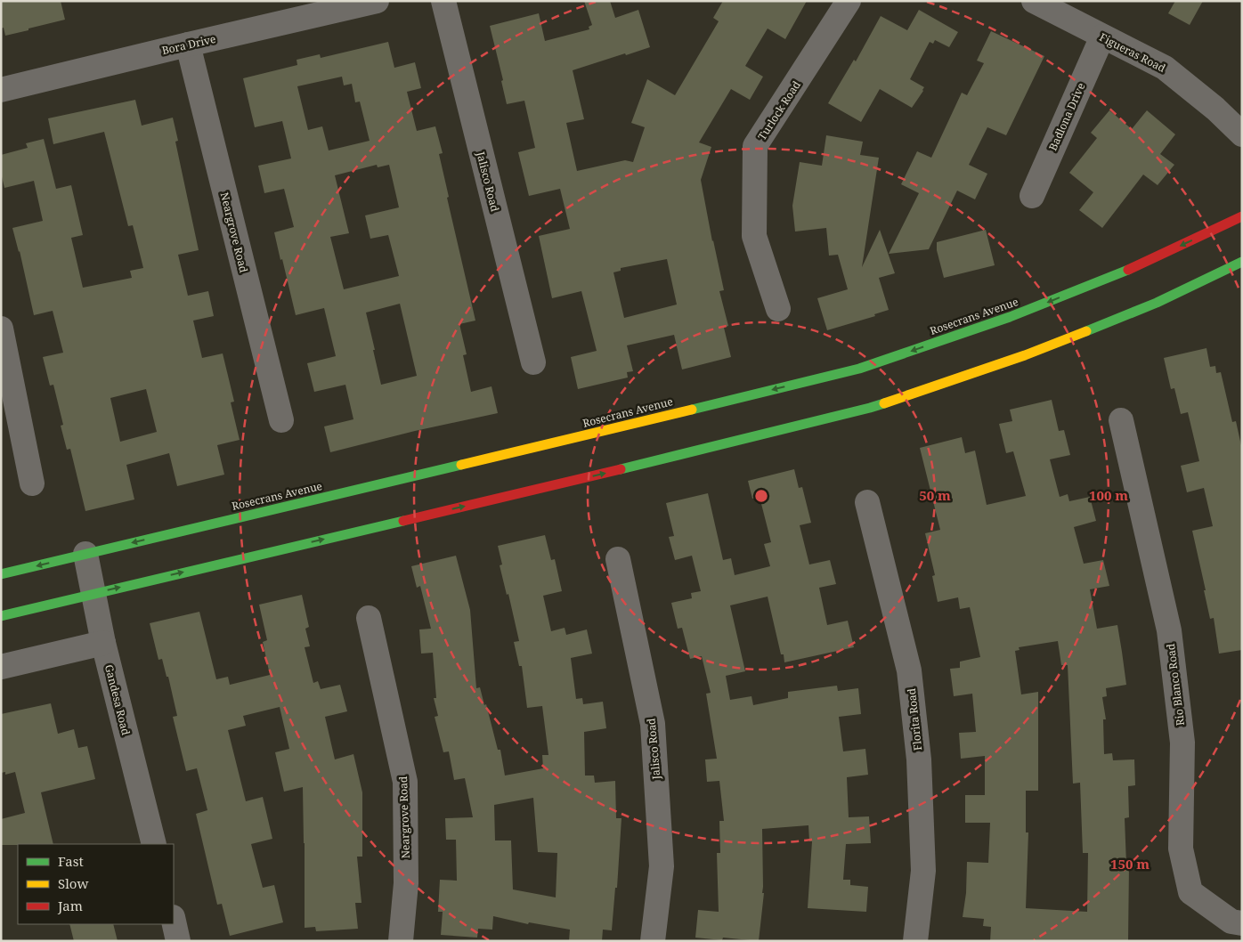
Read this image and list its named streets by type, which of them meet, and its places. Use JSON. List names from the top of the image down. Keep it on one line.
{"streets":{"main road":["Rosecrans Avenue"],"street":["Bora Drive","Figueras Road","Turlock Road","Badlona Drive","Jalisco Road","Neargrove Road","Rio Blanco Road","Gandesa Road","Florita Road"]},"crossings":[["Bora Drive","Neargrove Road"],["Figueras Road","Badlona Drive"],["Rosecrans Avenue","Gandesa Road"]],"legend":["Fast","Slow","Jam"],"rings":["50 m","100 m","150 m"]}
